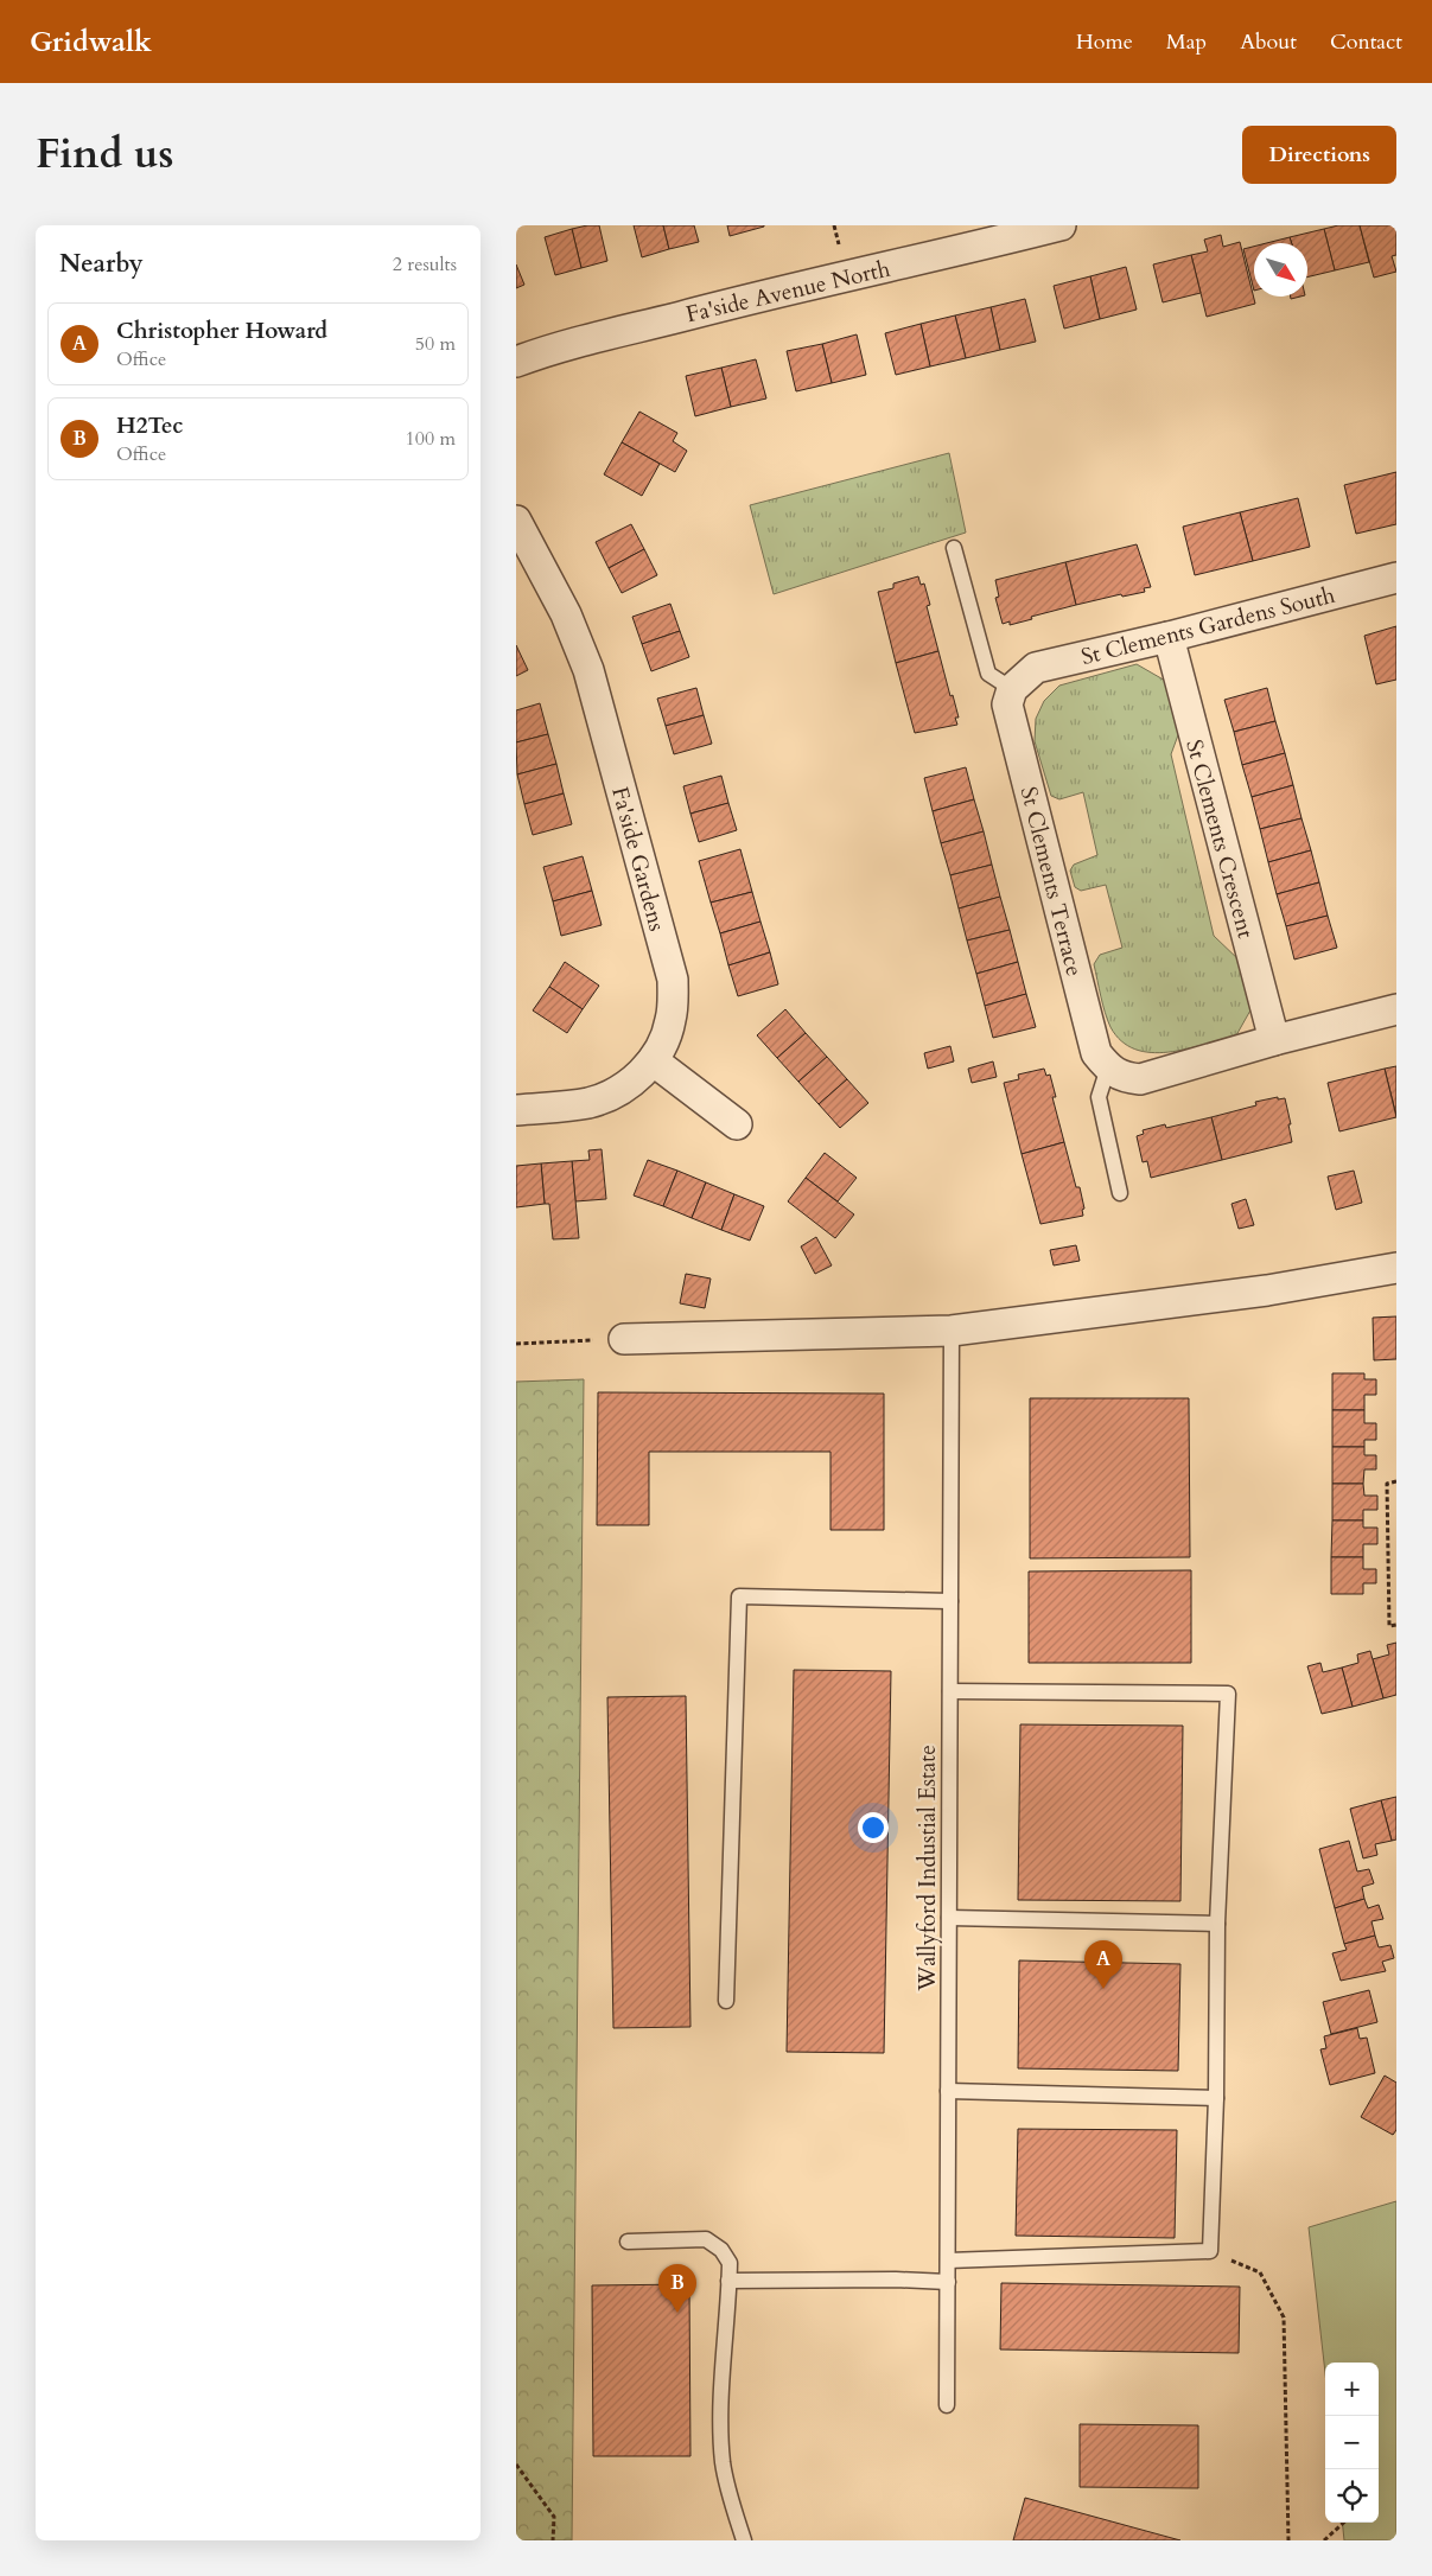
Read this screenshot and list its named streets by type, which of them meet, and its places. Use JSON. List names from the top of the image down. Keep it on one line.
{"streets":{"street":["Fa'side Avenue North","St Clements Gardens South","St Clements Crescent","Fa'side Gardens","St Clements Terrace"],"lane":["Wallyford Industial Estate"]},"crossings":[["St Clements Gardens South","St Clements Crescent"],["St Clements Gardens South","St Clements Terrace"]],"north":"bottom right","page":{"header":"Gridwalk","nav":["Home","Map","About","Contact"],"title":"Find us","buttons":"Directions","heading":["Nearby","2 results"],"list":[{"mark":"A","name":"Christopher Howard","note":"Office","value":"50 m"},{"mark":"B","name":"H2Tec","note":"Office","value":"100 m"}],"pins":["A","B"],"map_buttons":["+","−"]}}
